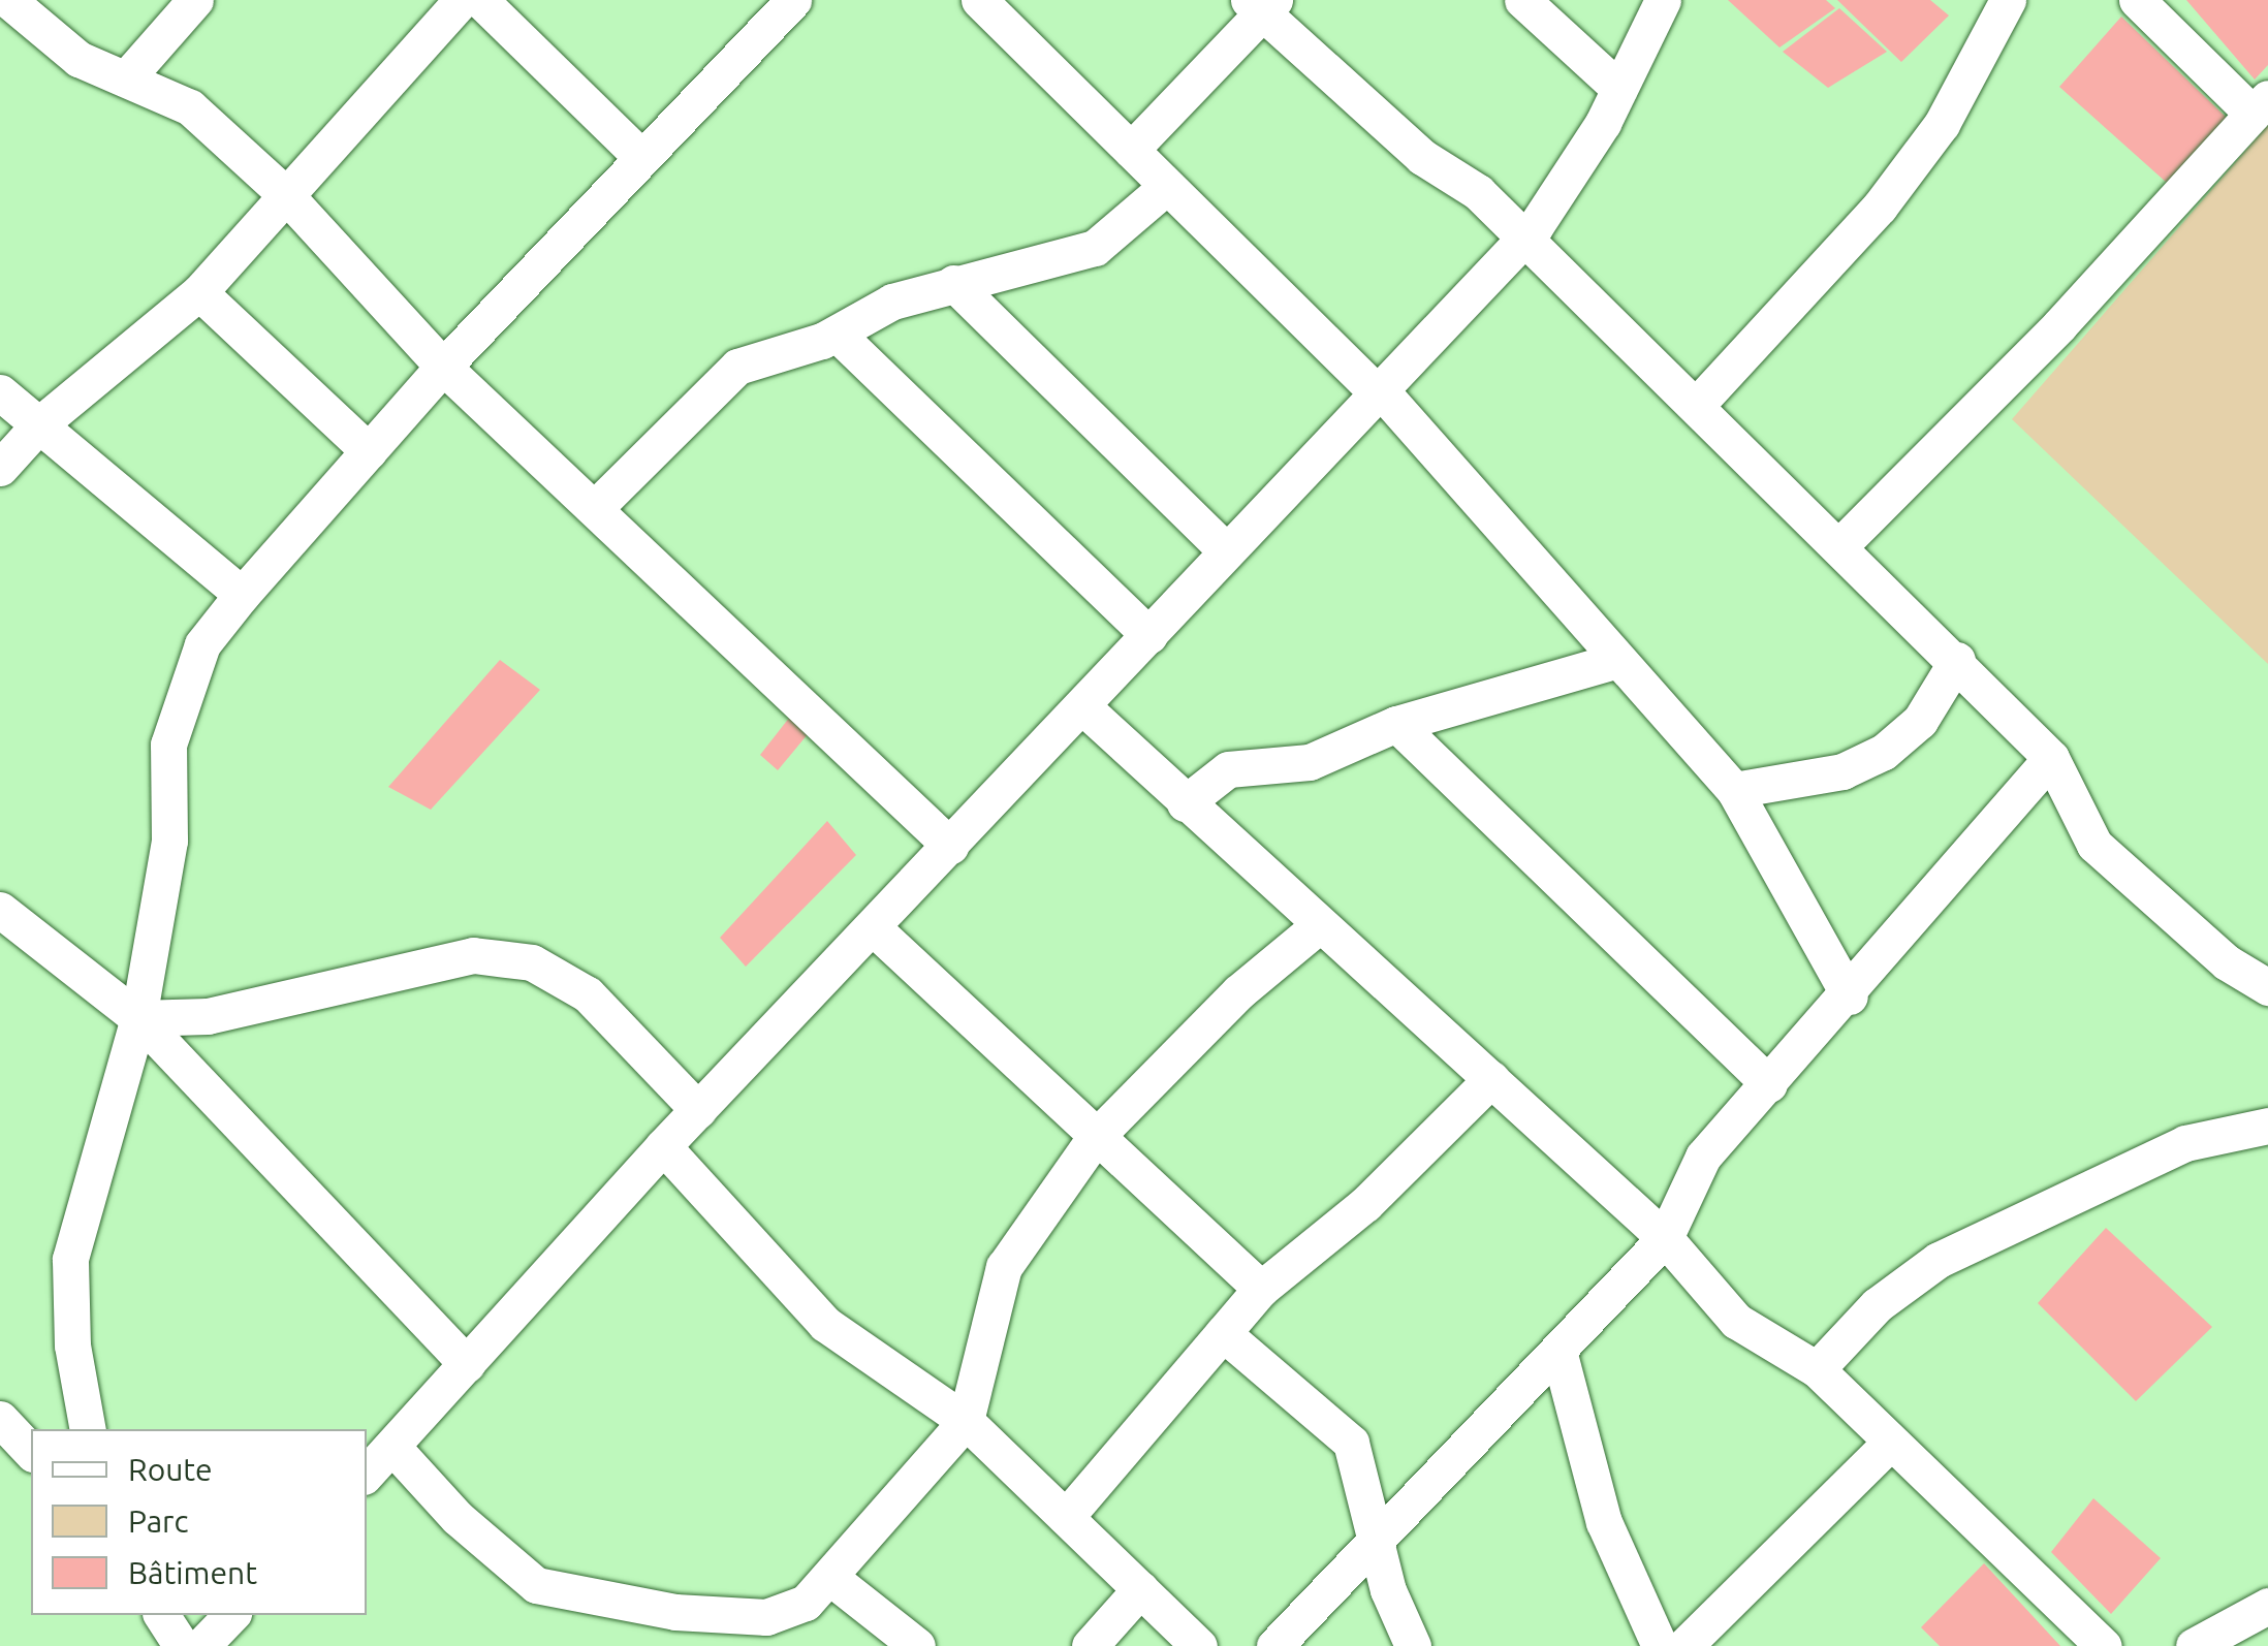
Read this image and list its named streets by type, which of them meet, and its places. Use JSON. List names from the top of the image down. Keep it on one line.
{"legend":["Route","Parc","Bâtiment"]}
